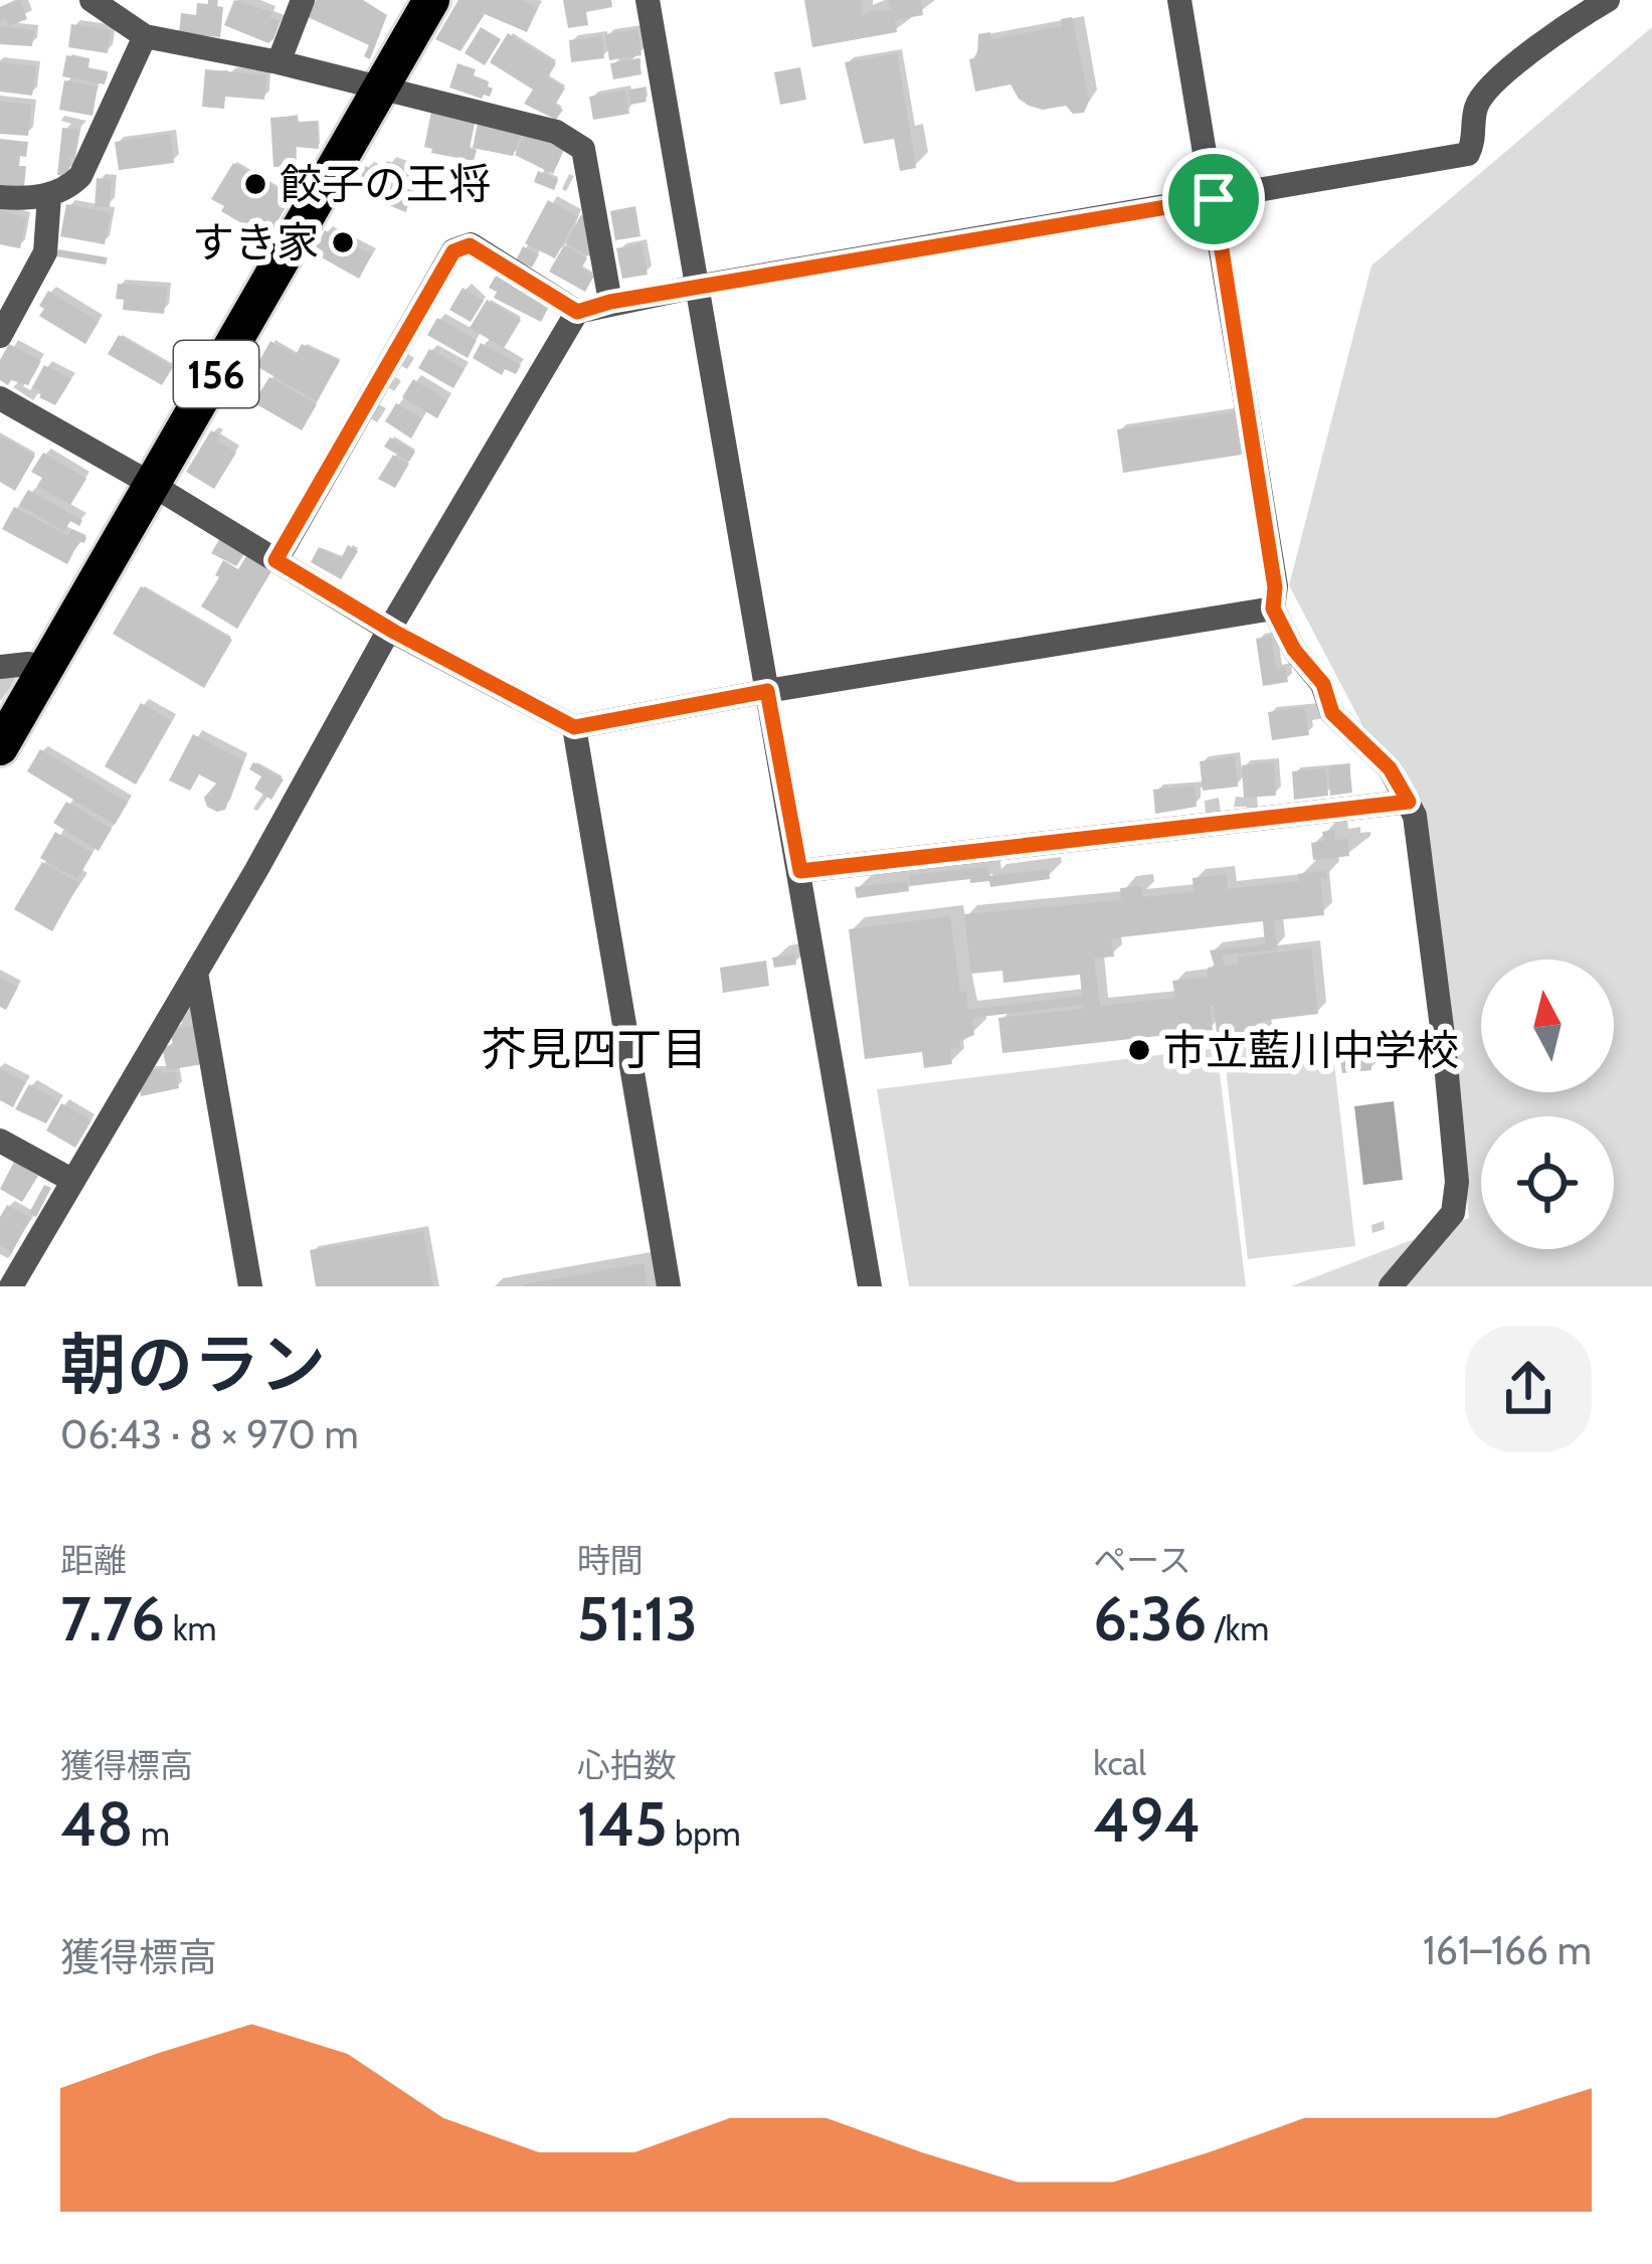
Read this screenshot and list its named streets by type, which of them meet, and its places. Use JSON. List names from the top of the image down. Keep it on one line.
{"streets":{"highway":["156"]},"districts":["芥見四丁目"],"places":["餃子の王将","すき家","市立藍川中学校"],"north":"top","page":{"heading":["朝のラン","06:43 · 8 × 970 m"],"stats":[["距離","7.76 km"],["時間","51:13"],["ペース","6:36 /km"],["獲得標高","48 m"],["心拍数","145 bpm"],["kcal","494"]],"chart":["獲得標高","161–166 m"]}}
